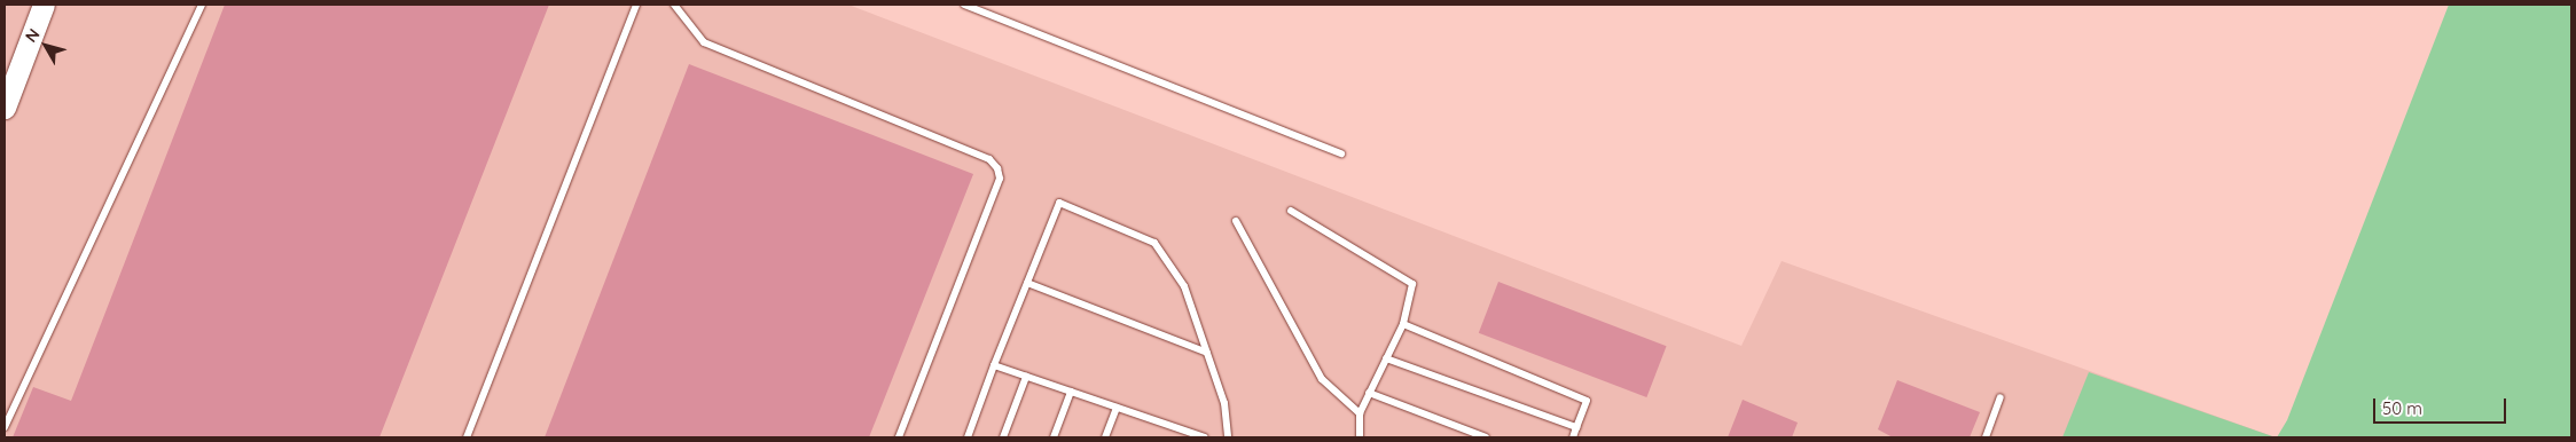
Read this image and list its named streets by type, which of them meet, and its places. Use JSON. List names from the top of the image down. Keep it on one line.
{"scale_bar":"50 m","north":"top left"}
